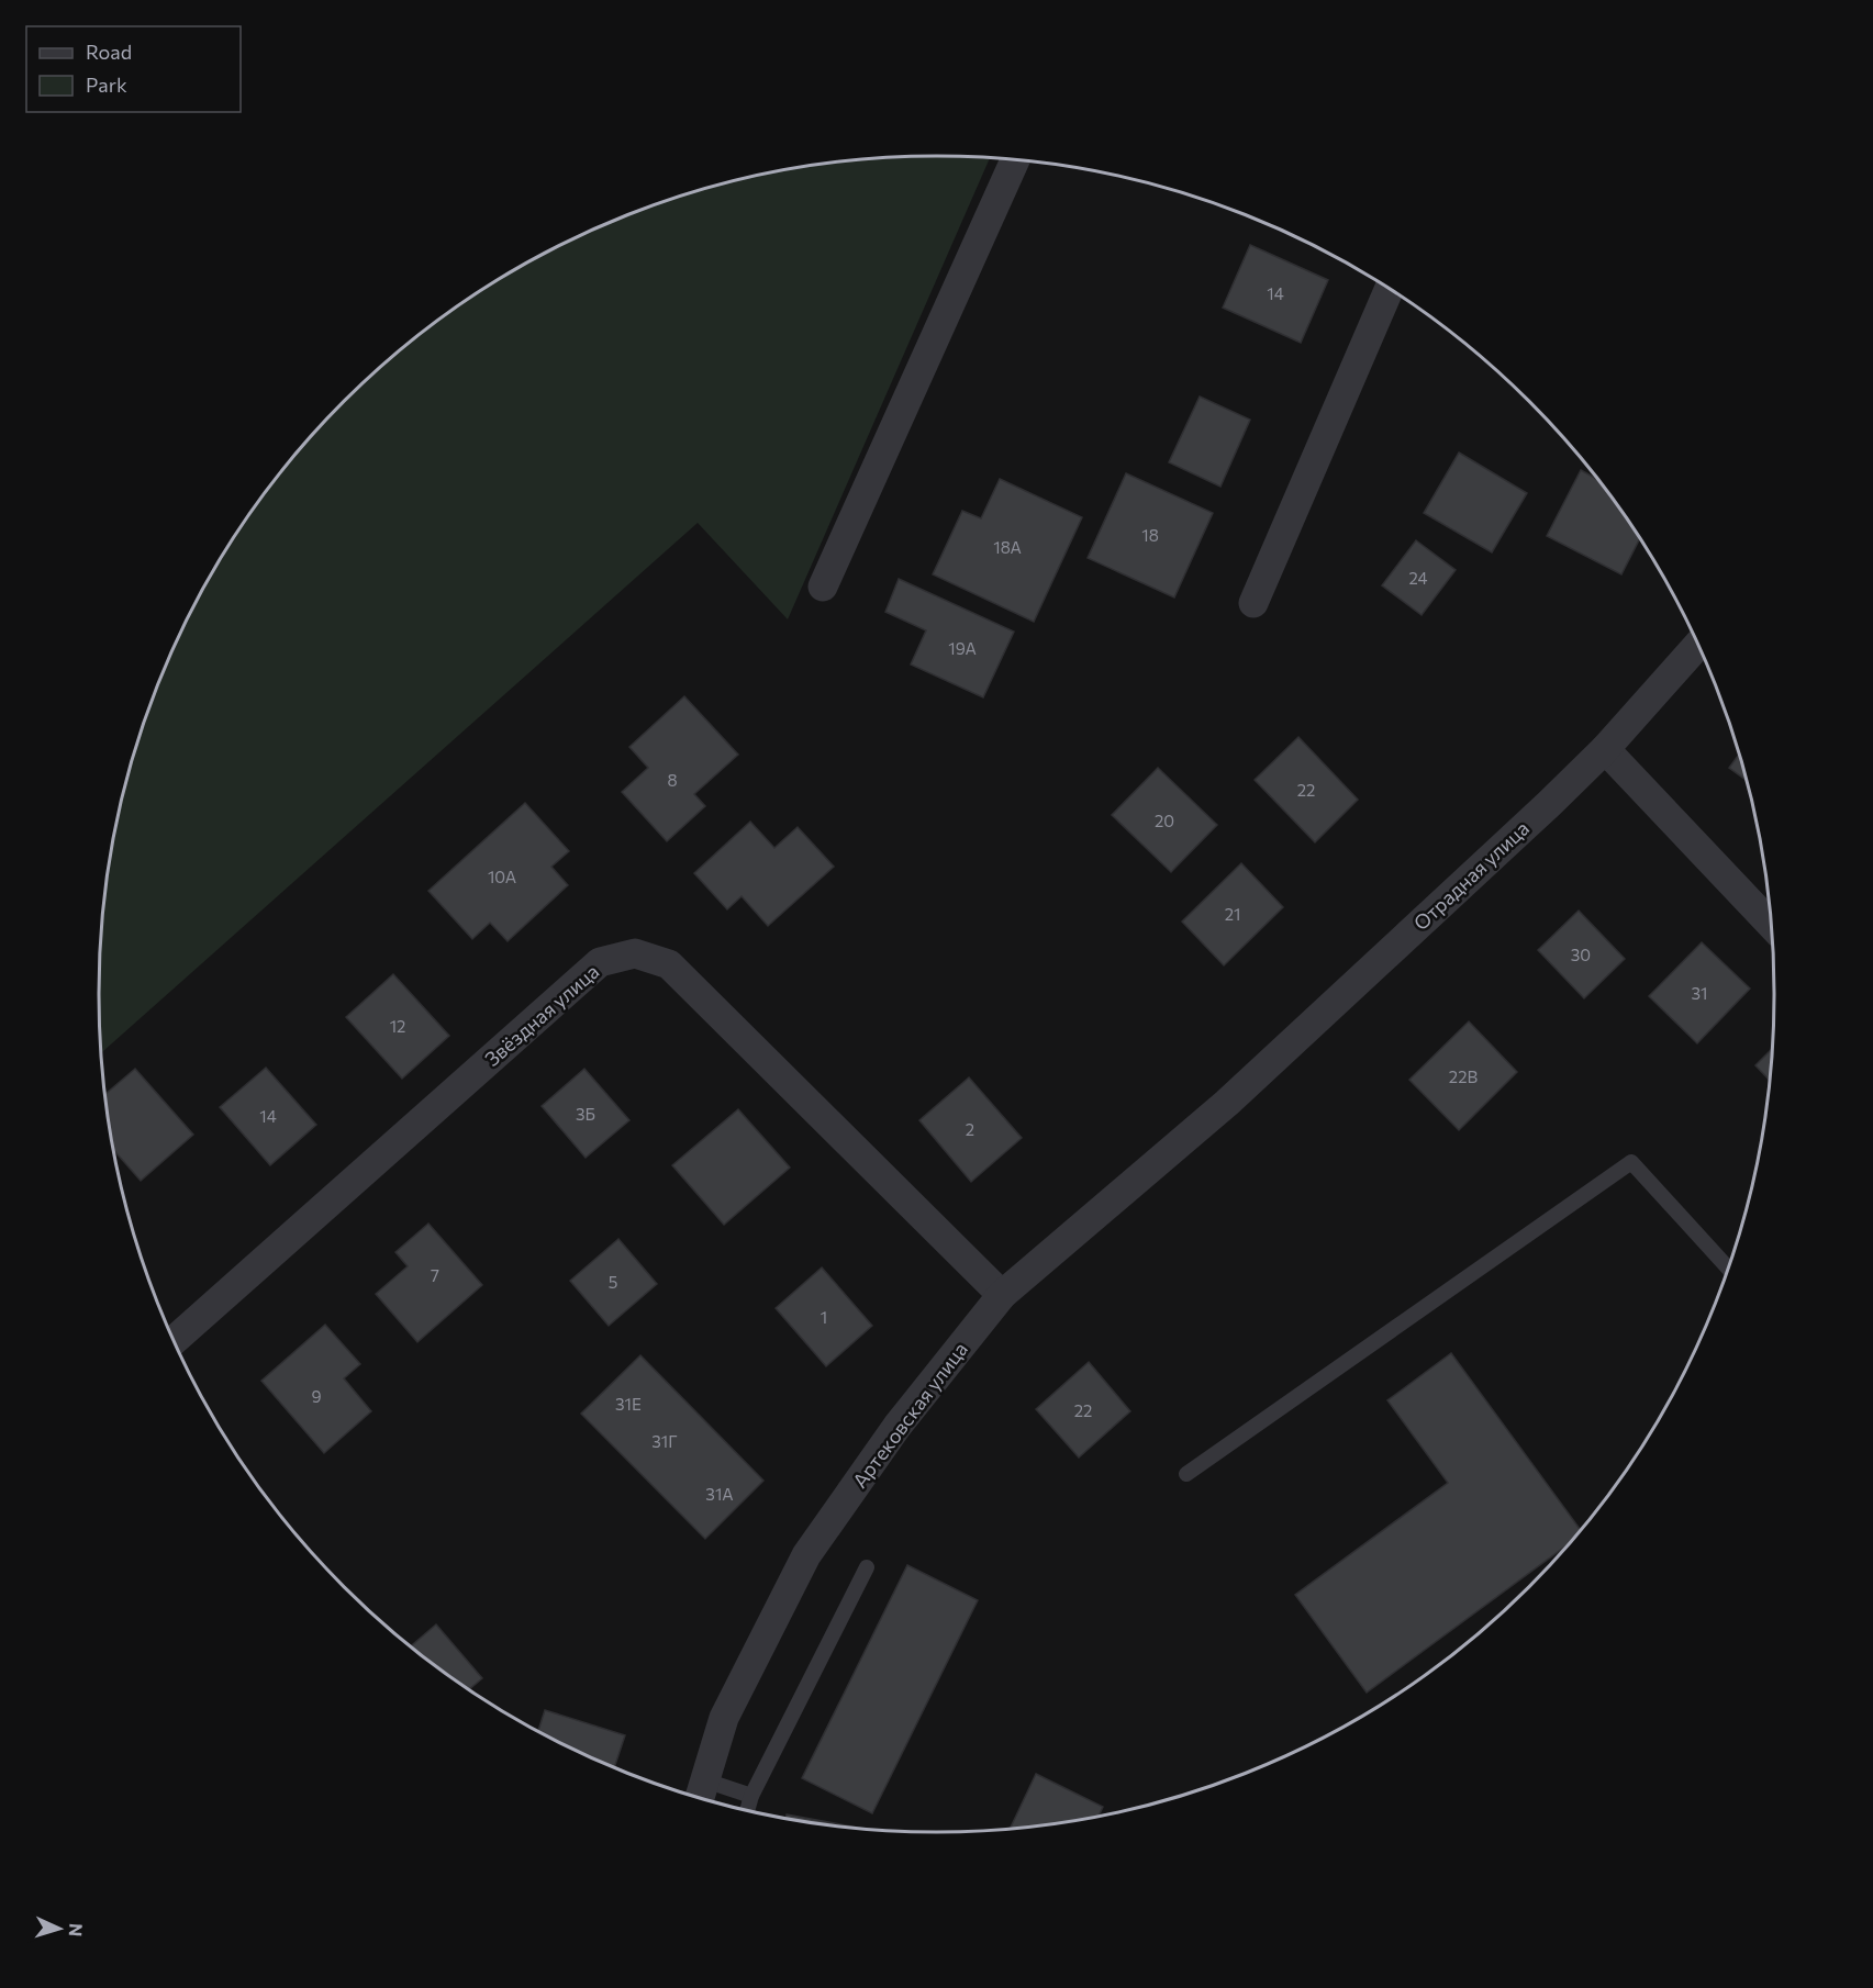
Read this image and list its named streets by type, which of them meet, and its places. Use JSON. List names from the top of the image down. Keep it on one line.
{"streets":{"street":["Отрадная улица","Звёздная улица","Артековская улица"]},"crossings":[["Отрадная улица","Артековская улица"],["Звёздная улица","Артековская улица"]],"house_numbers":["14","18","18А","24","19А","8","22","20","10А","21","30","31","12","22В","3Б","14","2","7","5","1","9","31Е","22","31Г","31А"],"legend":["Road","Park"],"north":"right"}
